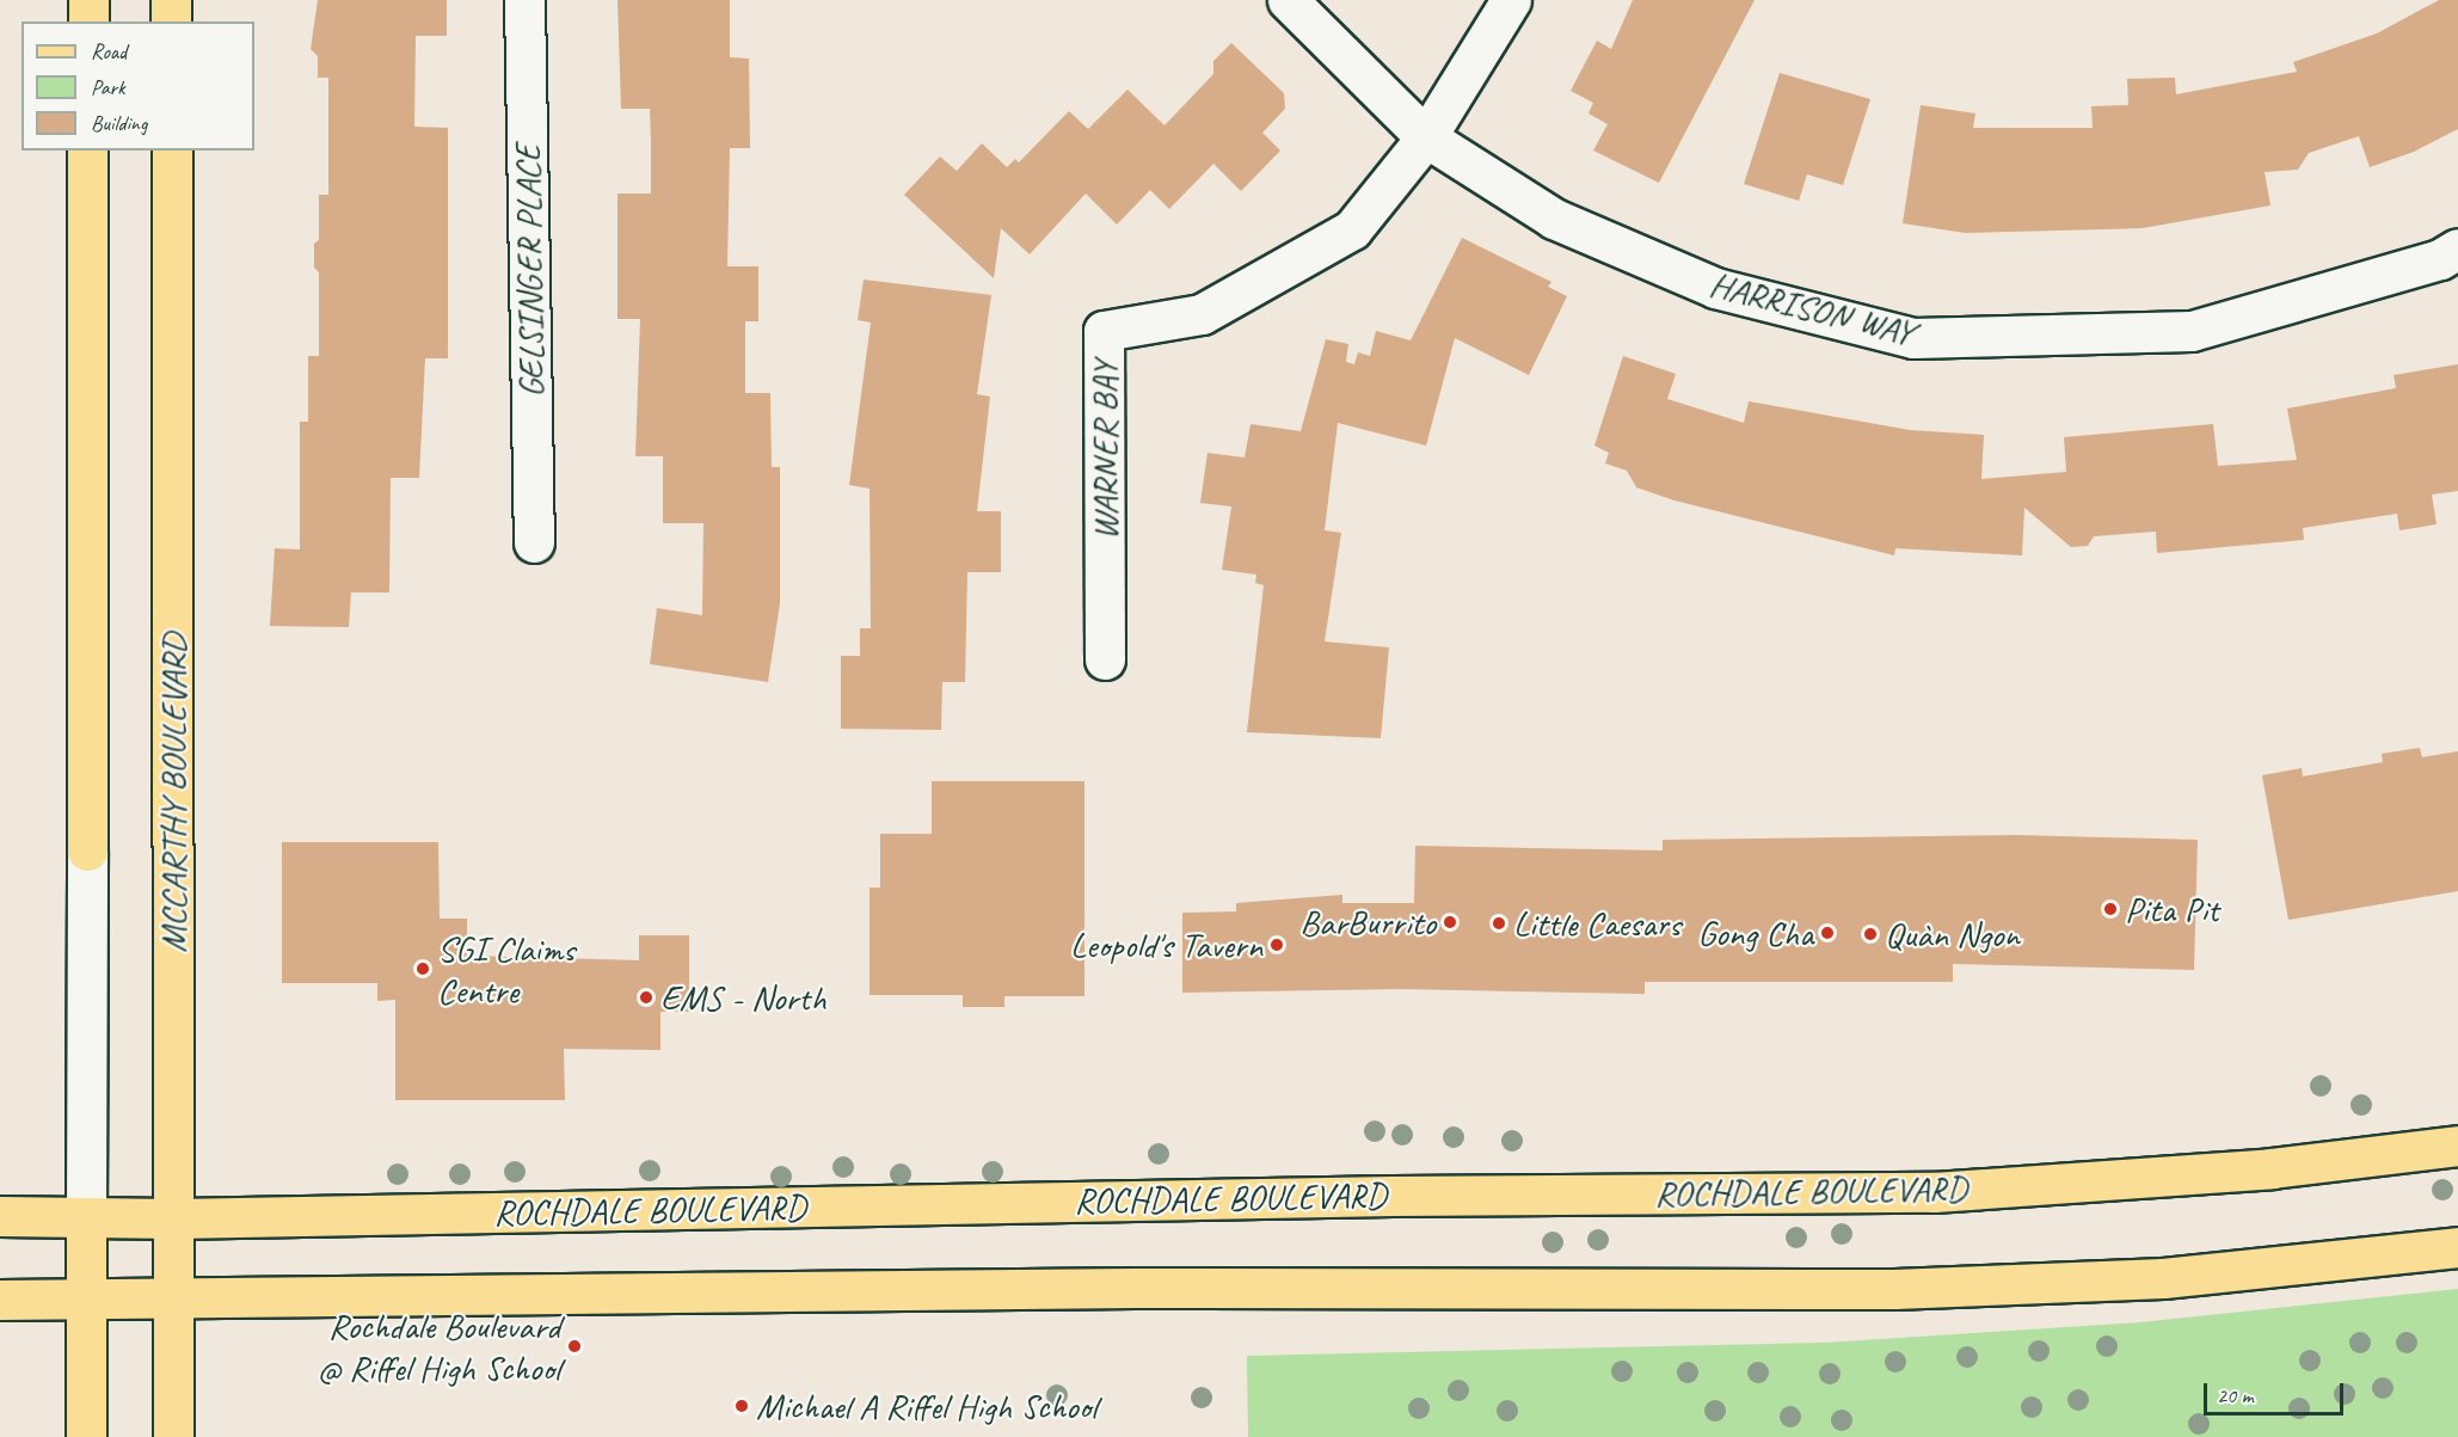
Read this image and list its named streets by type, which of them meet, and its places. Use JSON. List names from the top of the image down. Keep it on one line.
{"streets":{"main road":["MCCARTHY BOULEVARD","ROCHDALE BOULEVARD"],"street":["GELSINGER PLACE","HARRISON WAY","WARNER BAY"]},"crossings":[["HARRISON WAY","WARNER BAY"],["MCCARTHY BOULEVARD","ROCHDALE BOULEVARD"]],"places":["Pita Pit","BarBurrito","Little Caesars","Gong Cha","Quàn Ngon","Leopold's Tavern","SGI Claims Centre","EMS - North","Rochdale Boulevard @ Riffel High School","Michael A Riffel High School"],"legend":["Road","Park","Building"],"scale_bar":"20 m"}
